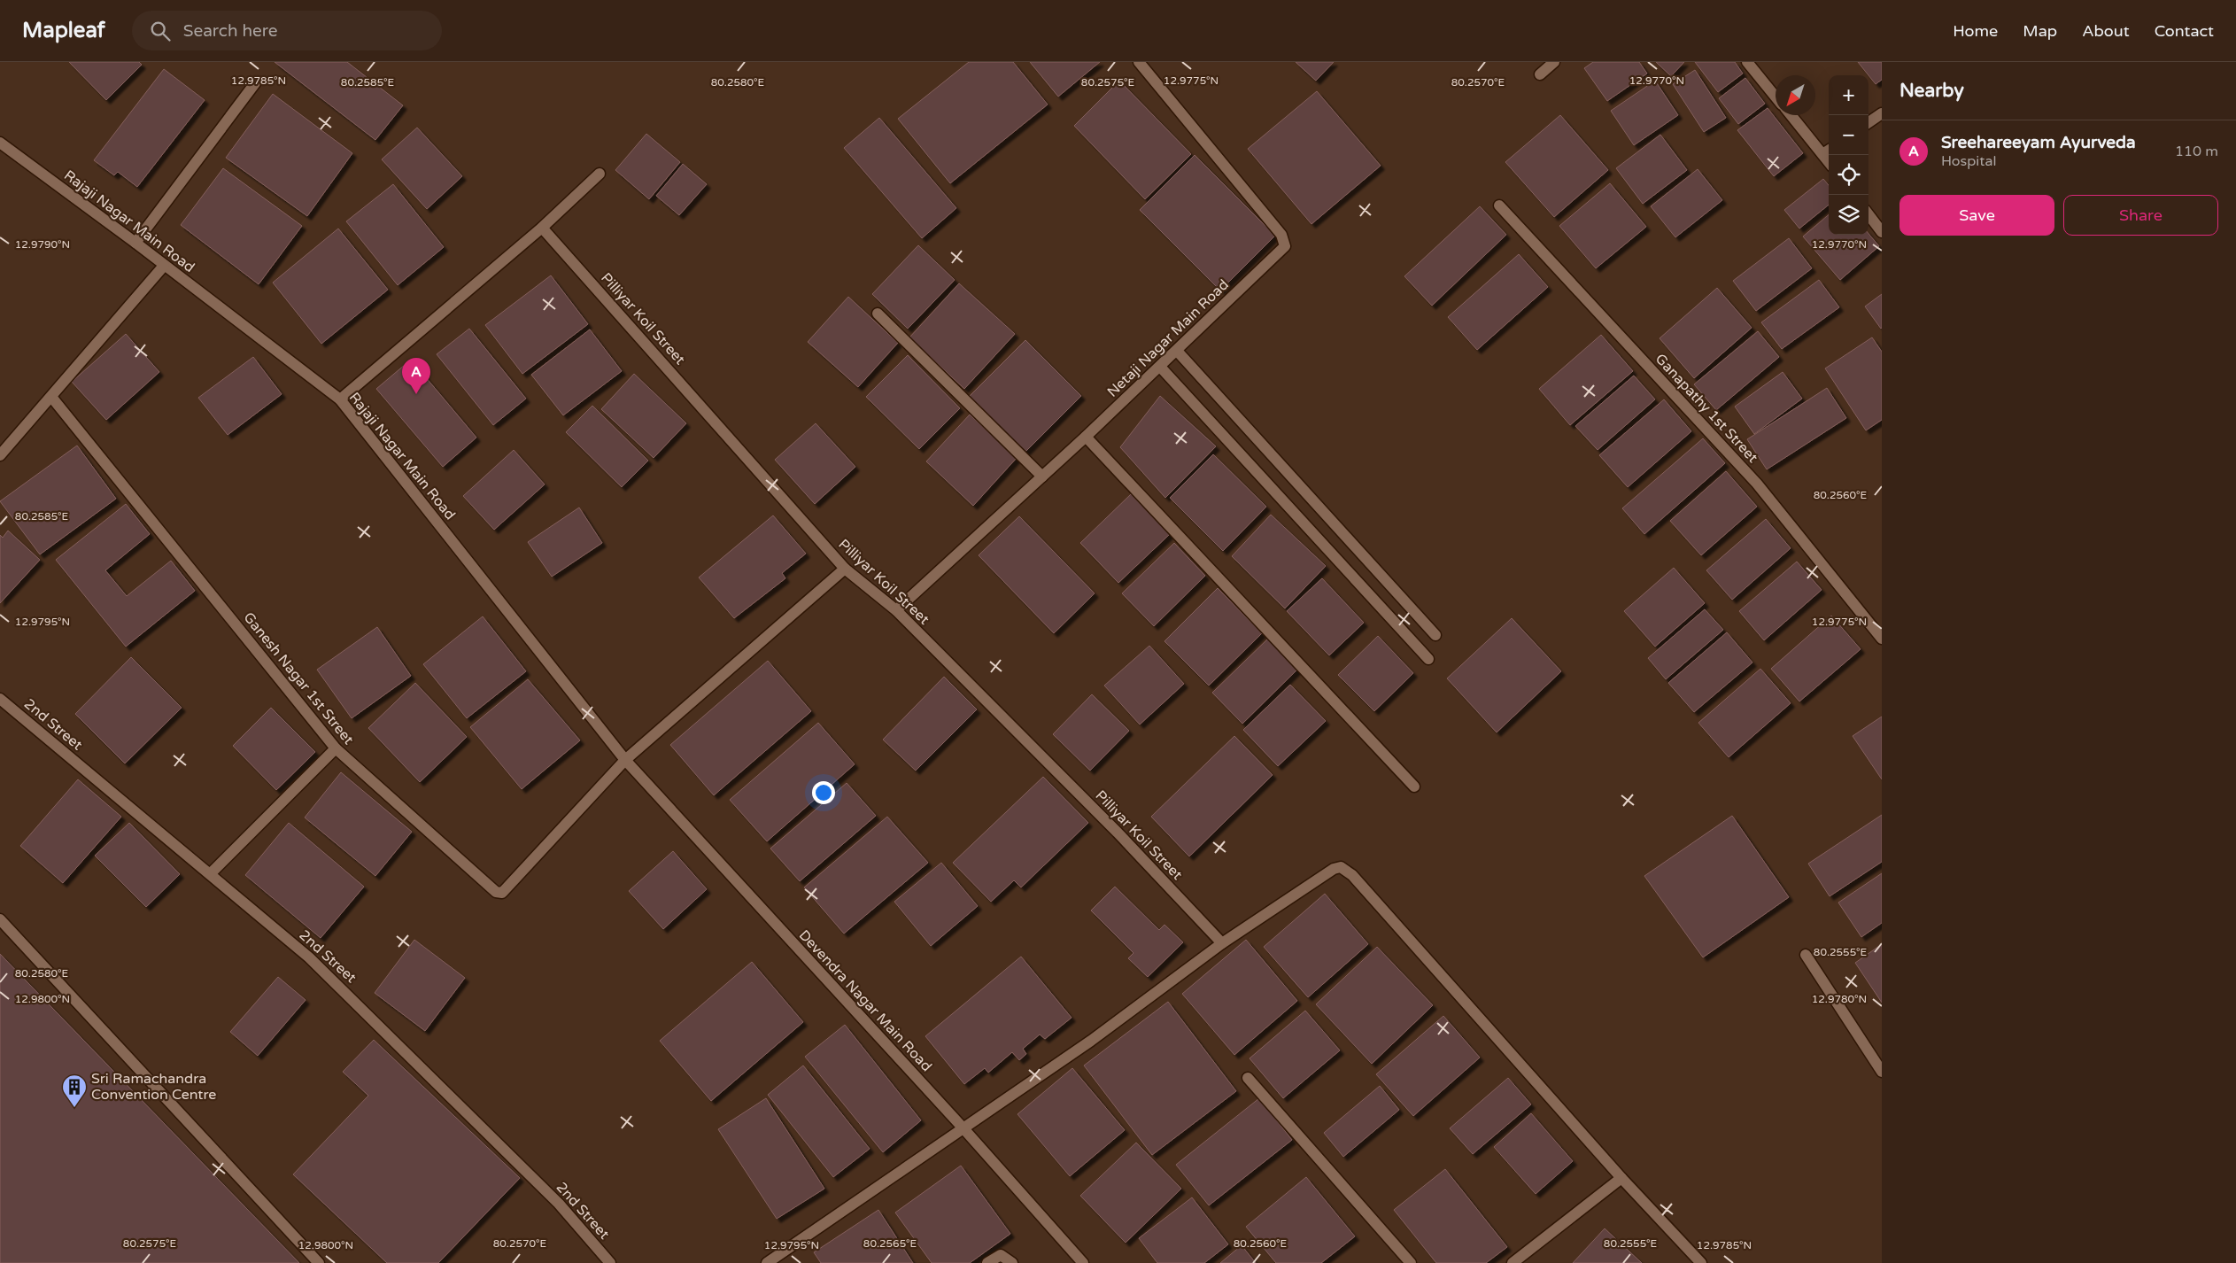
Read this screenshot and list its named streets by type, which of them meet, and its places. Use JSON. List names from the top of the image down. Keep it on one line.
{"streets":{"street":["Rajaji Nagar Main Road","Pilliyar Koil Street","Netaji Nagar Main Road","Ganapathy 1st Street","Ganesh Nagar 1st Street","2nd Street","Devendra Nagar Main Road"]},"crossings":[["Rajaji Nagar Main Road","Ganesh Nagar 1st Street"],["Rajaji Nagar Main Road","Devendra Nagar Main Road"],["Pilliyar Koil Street","Netaji Nagar Main Road"],["Ganesh Nagar 1st Street","Devendra Nagar Main Road"]],"places":{"building":["Sri Ramachandra Convention Centre"]},"north":"bottom left","page":{"header":"Mapleaf","search":"Search here","nav":["Home","Map","About","Contact"],"heading":"Nearby","map_buttons":["+","−"],"list":[{"mark":"A","name":"Sreehareeyam Ayurveda","note":"Hospital","value":"110 m"}],"buttons":["Save","Share"],"pins":"A"},"coordinates":["12.9785°N","12.9775°N","12.9770°N","80.2585°E","80.2580°E","80.2575°E","80.2570°E","12.9790°N","80.2560°E","12.9795°N","80.2555°E","12.9800°N","12.9780°N","80.2565°E"]}
